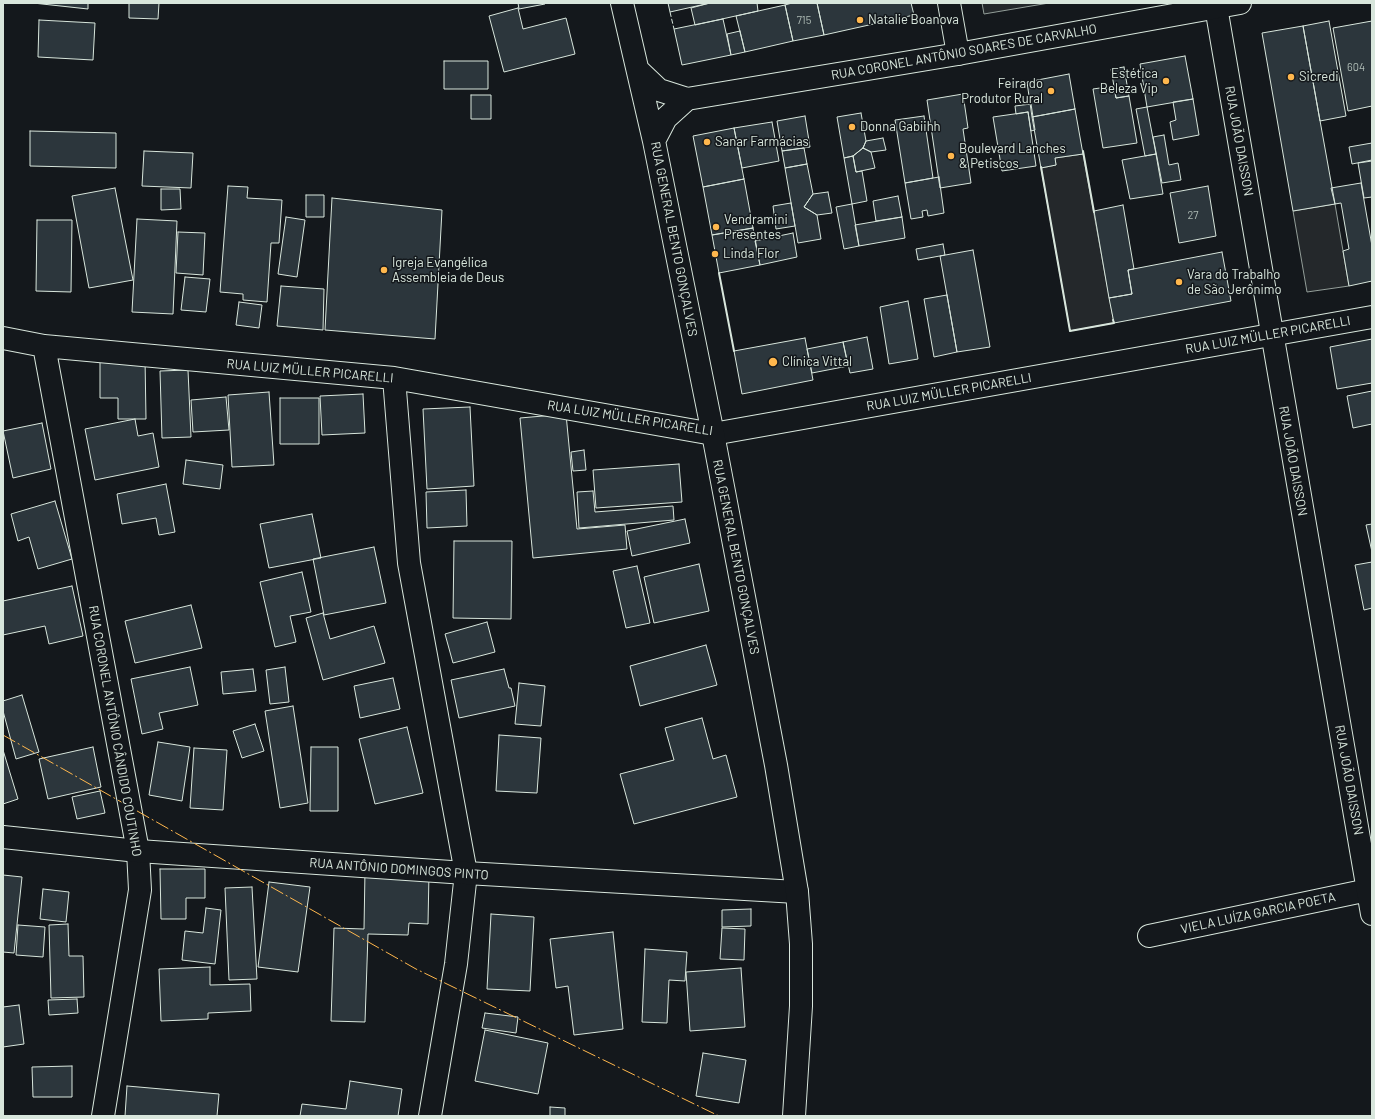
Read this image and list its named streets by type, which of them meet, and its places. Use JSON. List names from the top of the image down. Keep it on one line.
{"streets":{"street":["RUA CORONEL ANTÔNIO SOARES DE CARVALHO","RUA JOÃO DAISSON","RUA GENERAL BENTO GONÇALVES","RUA LUIZ MÜLLER PICARELLI","RUA CORONEL ANTÔNIO CÂNDIDO COUTINHO","RUA ANTÔNIO DOMINGOS PINTO","VIELA LUÍZA GARCIA POETA"]},"crossings":[["RUA CORONEL ANTÔNIO SOARES DE CARVALHO","RUA JOÃO DAISSON"],["RUA CORONEL ANTÔNIO SOARES DE CARVALHO","RUA GENERAL BENTO GONÇALVES"],["RUA JOÃO DAISSON","RUA LUIZ MÜLLER PICARELLI"],["RUA JOÃO DAISSON","VIELA LUÍZA GARCIA POETA"],["RUA GENERAL BENTO GONÇALVES","RUA LUIZ MÜLLER PICARELLI"],["RUA GENERAL BENTO GONÇALVES","RUA ANTÔNIO DOMINGOS PINTO"],["RUA LUIZ MÜLLER PICARELLI","RUA CORONEL ANTÔNIO CÂNDIDO COUTINHO"],["RUA CORONEL ANTÔNIO CÂNDIDO COUTINHO","RUA ANTÔNIO DOMINGOS PINTO"]],"places":["Natalie Boanova","Sicredi","Estética Beleza Vip","Feira do Produtor Rural","Donna Gabiihh","Sanar Farmácias","Boulevard Lanches & Petiscos","Vendramini Presentes","Linda Flor","Igreja Evangélica Assembleia de Deus","Vara do Trabalho de São Jerônimo","Clínica Vittal"],"house_numbers":["715","604","27"]}
